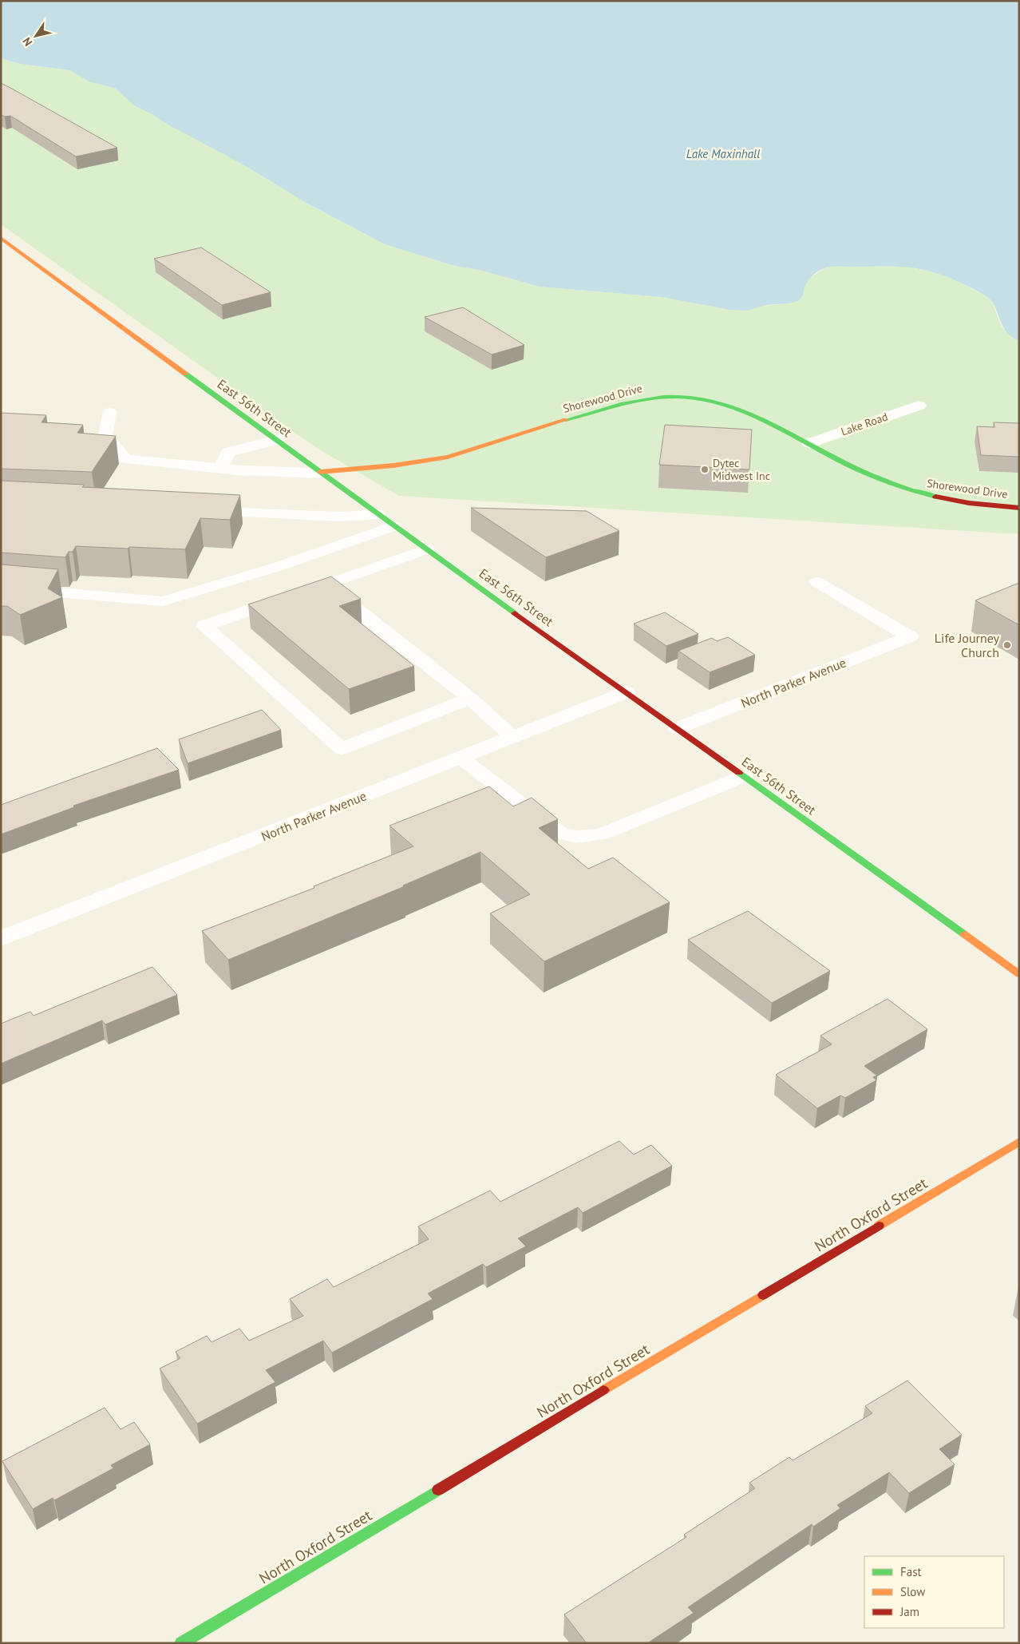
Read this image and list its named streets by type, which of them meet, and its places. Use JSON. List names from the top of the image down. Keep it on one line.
{"streets":{"street":["Shorewood Drive","East 56th Street","Lake Road","North Parker Avenue","North Oxford Street"]},"crossings":[["Shorewood Drive","East 56th Street"],["Shorewood Drive","Lake Road"],["East 56th Street","North Parker Avenue"]],"water":["Lake Maxinhall"],"places":["Dytec Midwest Inc","Life Journey Church"],"legend":["Fast","Slow","Jam"],"north":"bottom left"}
